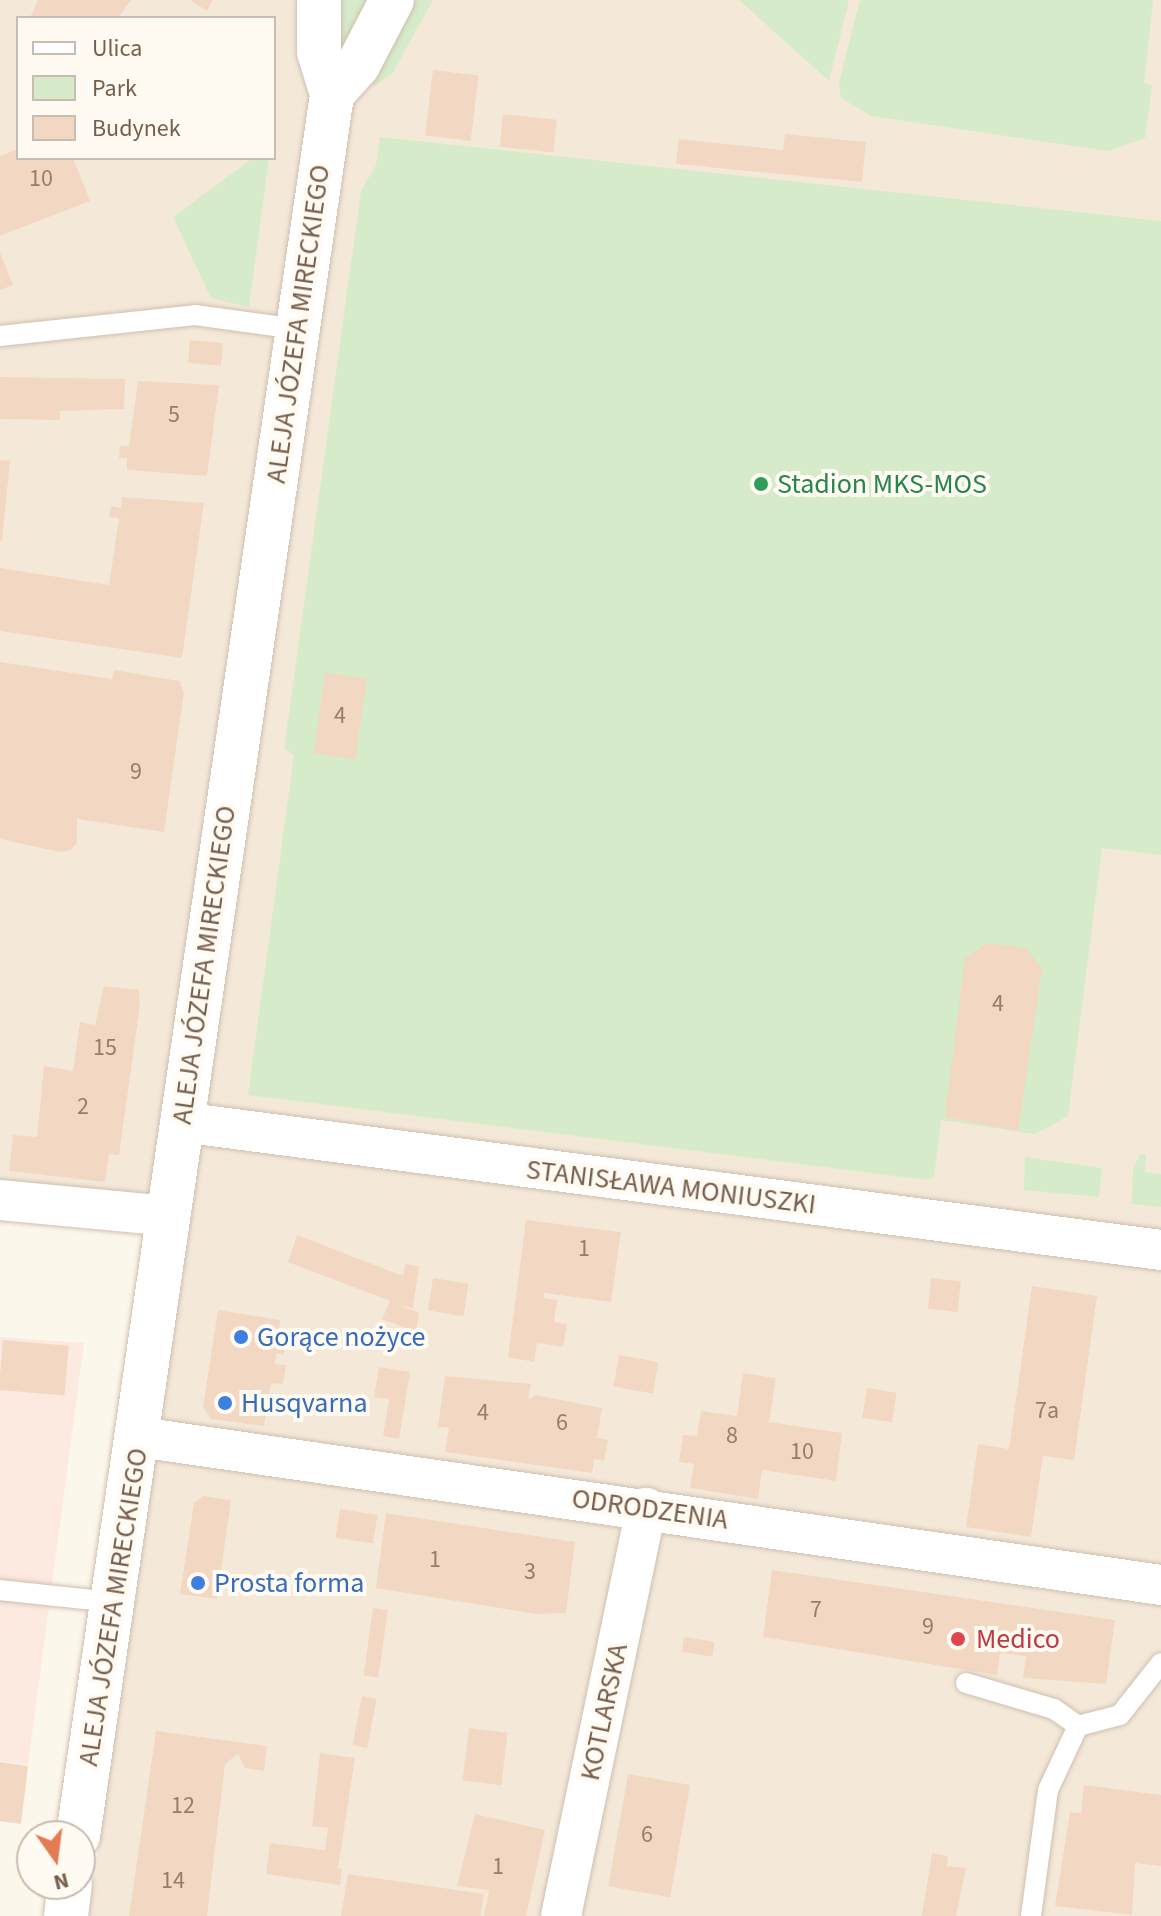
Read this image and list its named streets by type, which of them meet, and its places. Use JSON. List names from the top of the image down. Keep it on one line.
{"streets":{"street":["ALEJA JÓZEFA MIRECKIEGO","STANISŁAWA MONIUSZKI","ODRODZENIA","KOTLARSKA"]},"crossings":[["ALEJA JÓZEFA MIRECKIEGO","STANISŁAWA MONIUSZKI"],["ALEJA JÓZEFA MIRECKIEGO","ODRODZENIA"],["ODRODZENIA","KOTLARSKA"]],"places":["Stadion MKS-MOS","Gorące nożyce","Husqvarna","Prosta forma","Medico"],"house_numbers":["10","5","4","9","4","15","2","1","7a","4","6","8","10","1","3","7","9","12","6","1","14"],"legend":["Ulica","Park","Budynek"],"north":"bottom"}
